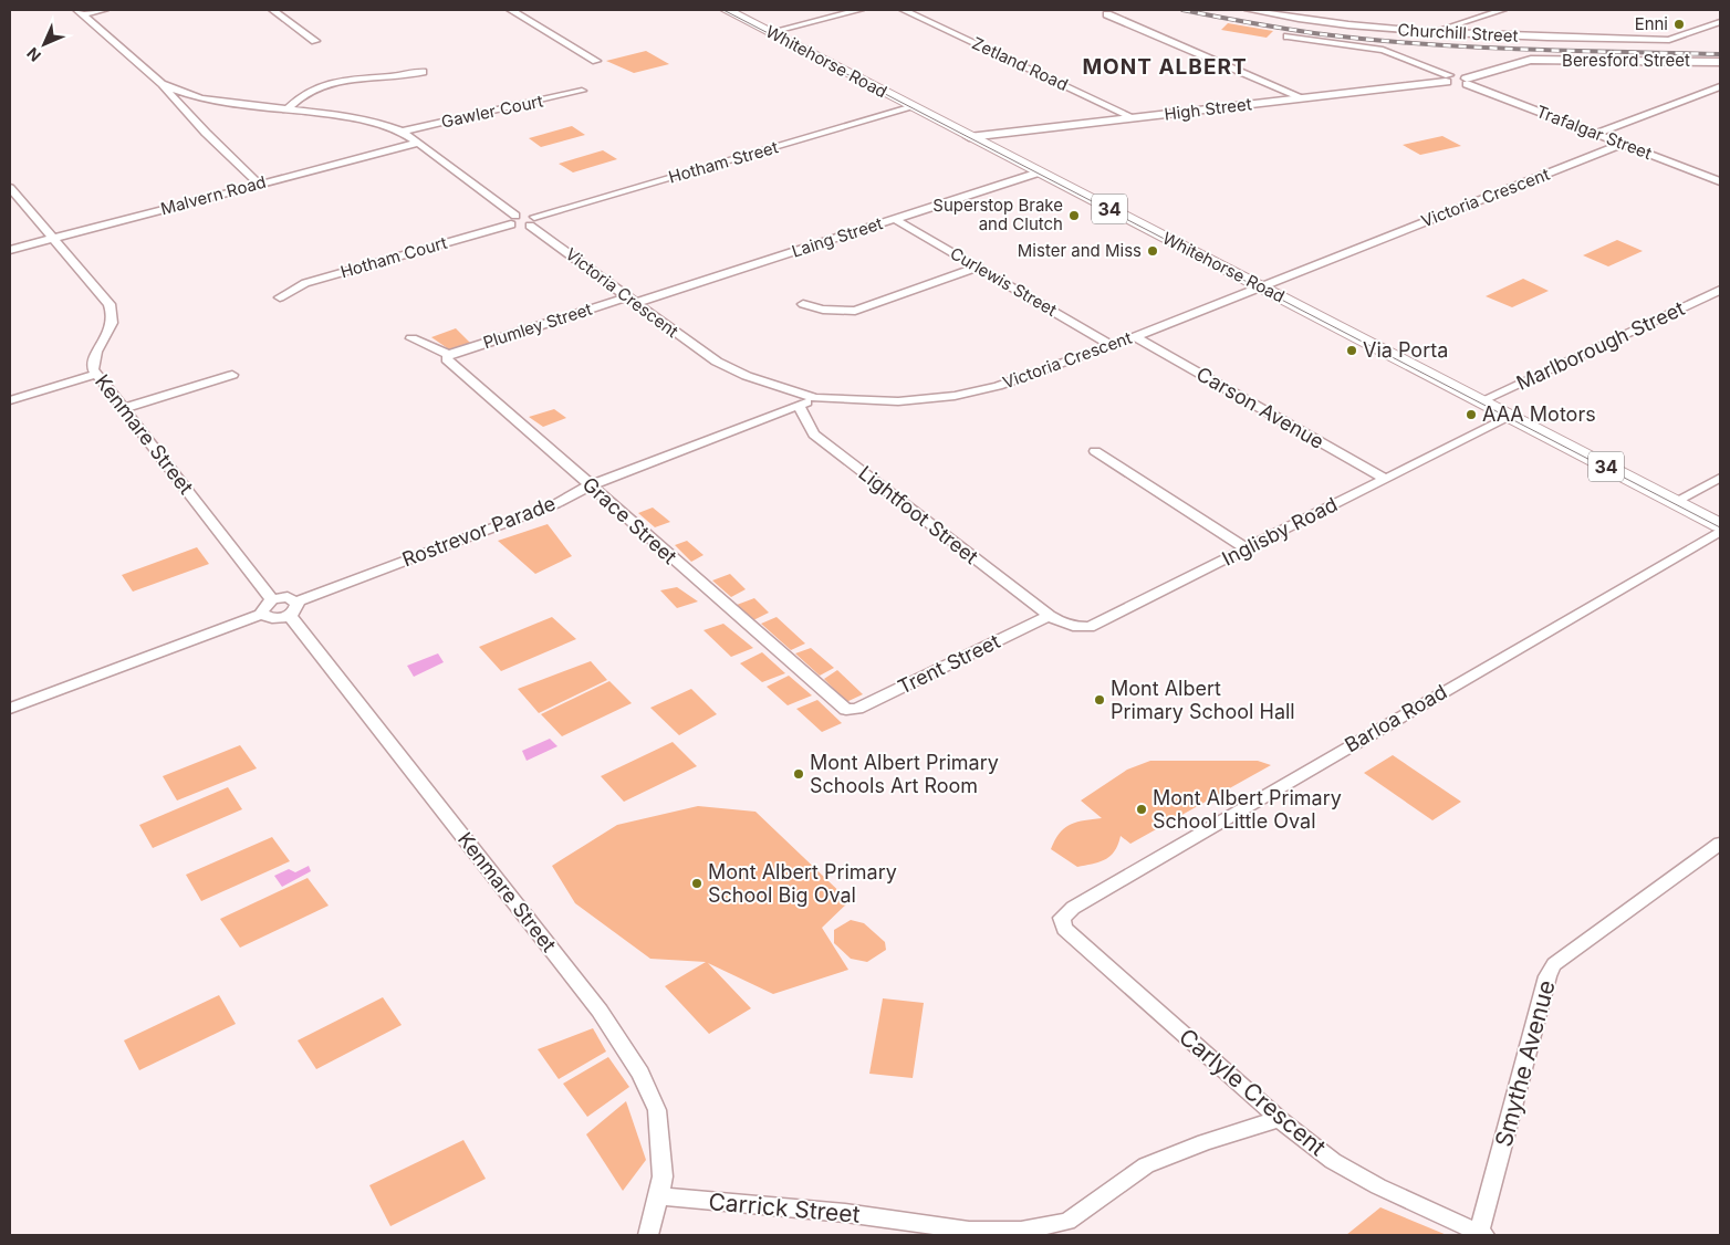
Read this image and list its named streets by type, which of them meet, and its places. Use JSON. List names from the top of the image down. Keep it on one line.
{"streets":{"main road":["Whitehorse Road","34"],"street":["Churchill Street","Beresford Street","Zetland Road","High Street","Gawler Court","Trafalgar Street","Hotham Street","Malvern Road","Victoria Crescent","Laing Street","Hotham Court","Curlewis Street","Plumley Street","Marlborough Street","Carson Avenue","Kenmare Street","Lightfoot Street","Grace Street","Rostrevor Parade","Inglisby Road","Trent Street","Barloa Road","Smythe Avenue","Carlyle Crescent","Carrick Street"]},"crossings":[["Beresford Street","Trafalgar Street"],["Whitehorse Road","High Street"],["Whitehorse Road","Hotham Street"],["Whitehorse Road","Victoria Crescent"],["Whitehorse Road","Laing Street"],["Whitehorse Road","Marlborough Street"],["Whitehorse Road","Inglisby Road"],["Zetland Road","High Street"],["Trafalgar Street","Victoria Crescent"],["Hotham Street","Victoria Crescent"],["Hotham Street","Hotham Court"],["Malvern Road","Kenmare Street"],["Victoria Crescent","Laing Street"],["Victoria Crescent","Curlewis Street"],["Victoria Crescent","Plumley Street"],["Victoria Crescent","Carson Avenue"],["Victoria Crescent","Rostrevor Parade"],["Laing Street","Curlewis Street"],["Laing Street","Plumley Street"],["Plumley Street","Grace Street"],["Carson Avenue","Inglisby Road"],["Kenmare Street","Rostrevor Parade"],["Kenmare Street","Carrick Street"],["Lightfoot Street","Rostrevor Parade"],["Lightfoot Street","Inglisby Road"],["Lightfoot Street","Trent Street"],["Grace Street","Rostrevor Parade"],["Grace Street","Trent Street"],["Inglisby Road","Trent Street"],["Barloa Road","Carlyle Crescent"],["Smythe Avenue","Carlyle Crescent"],["Carlyle Crescent","Carrick Street"]],"districts":["MONT ALBERT"],"places":["Enni","Superstop Brake and Clutch","Mister and Miss","Via Porta","AAA Motors","Mont Albert Primary School Hall","Mont Albert Primary Schools Art Room","Mont Albert Primary School Little Oval","Mont Albert Primary School Big Oval"],"north":"bottom left"}
